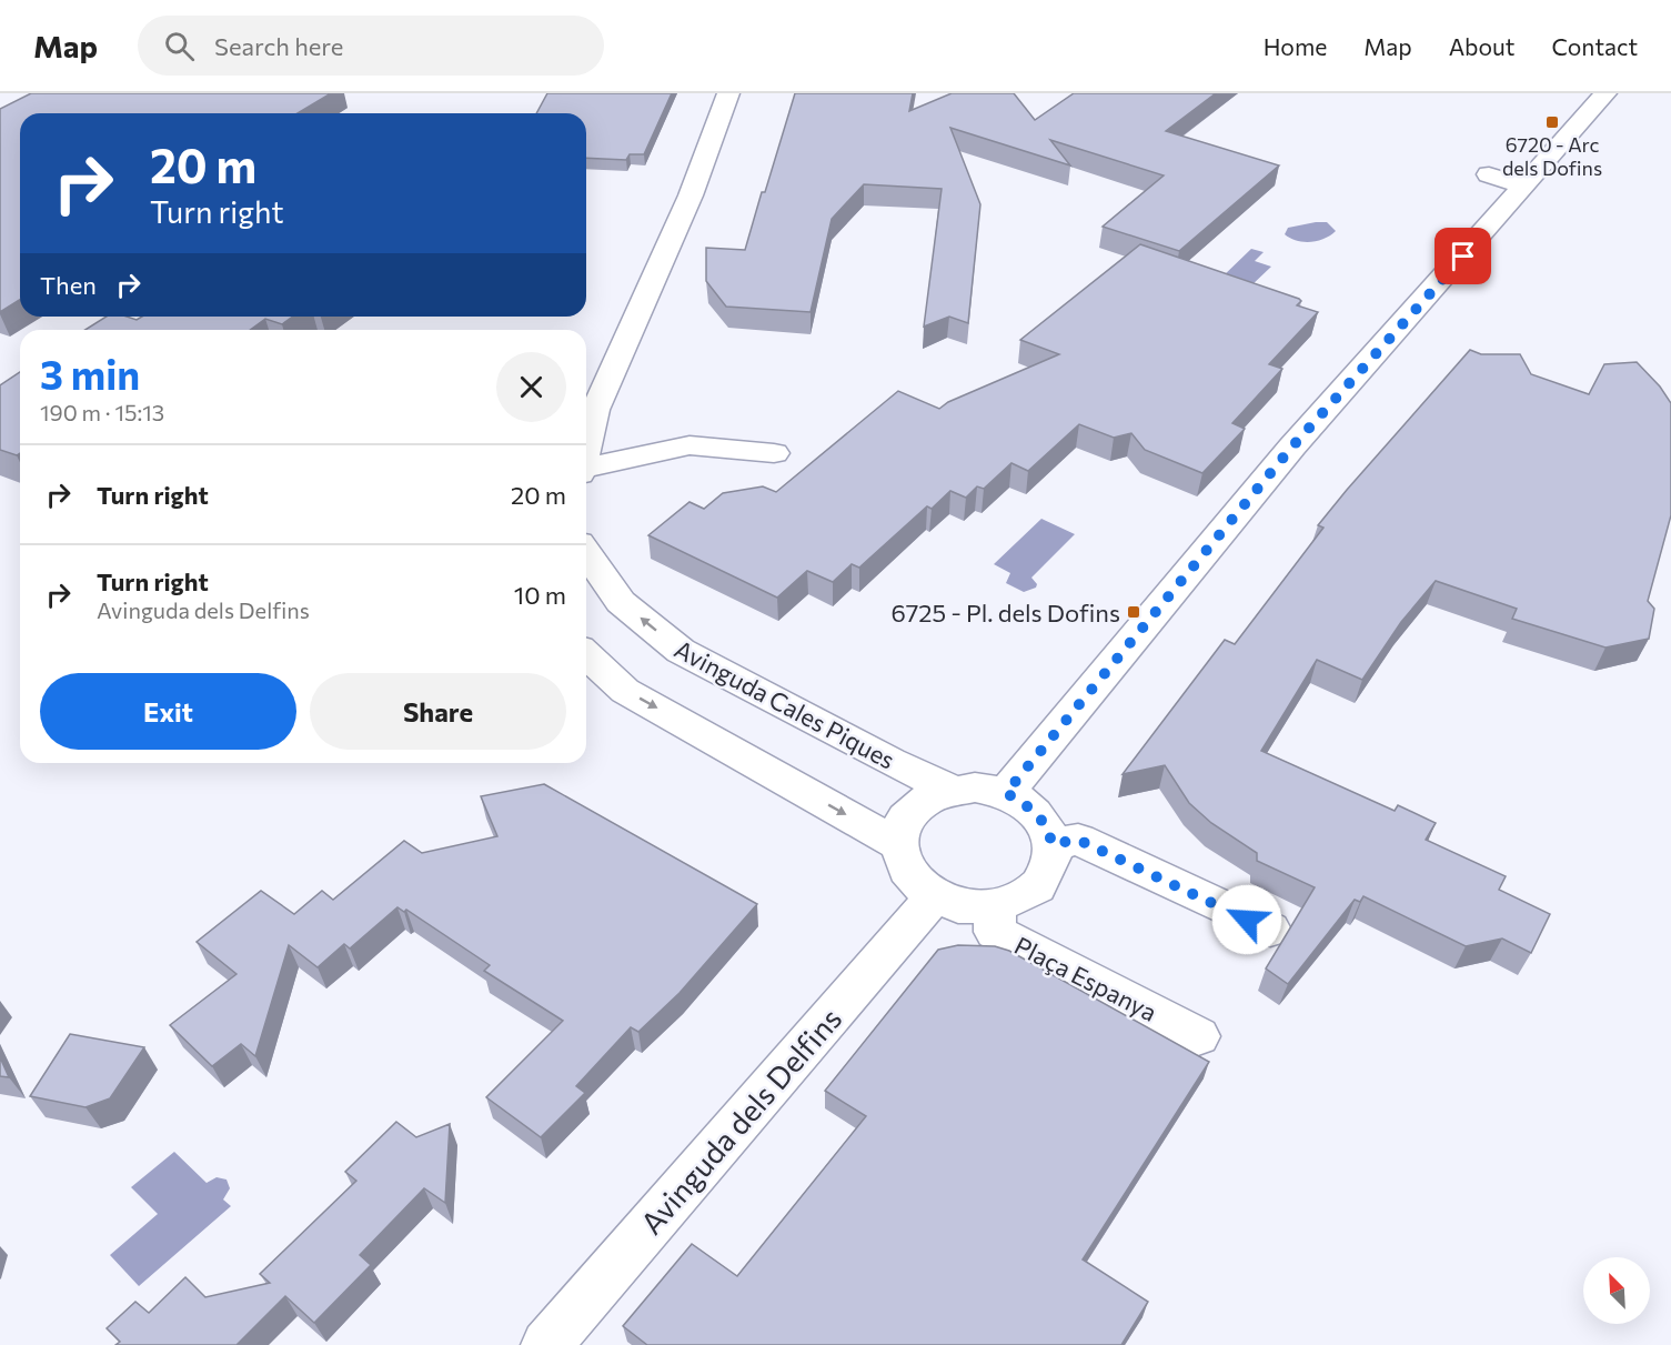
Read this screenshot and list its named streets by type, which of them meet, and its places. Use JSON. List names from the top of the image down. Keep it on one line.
{"streets":{"street":["Avinguda Cales Piques","Plaça Espanya","Avinguda dels Delfins"]},"crossings":[["Avinguda Cales Piques","Plaça Espanya"],["Avinguda Cales Piques","Avinguda dels Delfins"],["Plaça Espanya","Avinguda dels Delfins"]],"places":{"transit":["6720 - Arc dels Dofins","6725 - Pl. dels Dofins"]},"north":"top left","page":{"header":"Map","search":"Search here","nav":["Home","Map","About","Contact"],"turn":["20 m","Turn right"],"then":"Then","heading":["3 min","190 m · 15:13"],"list":[{"name":"Turn right","value":"20 m"},{"name":"Turn right","note":"Avinguda dels Delfins","value":"10 m"}],"buttons":["Exit","Share"]}}
